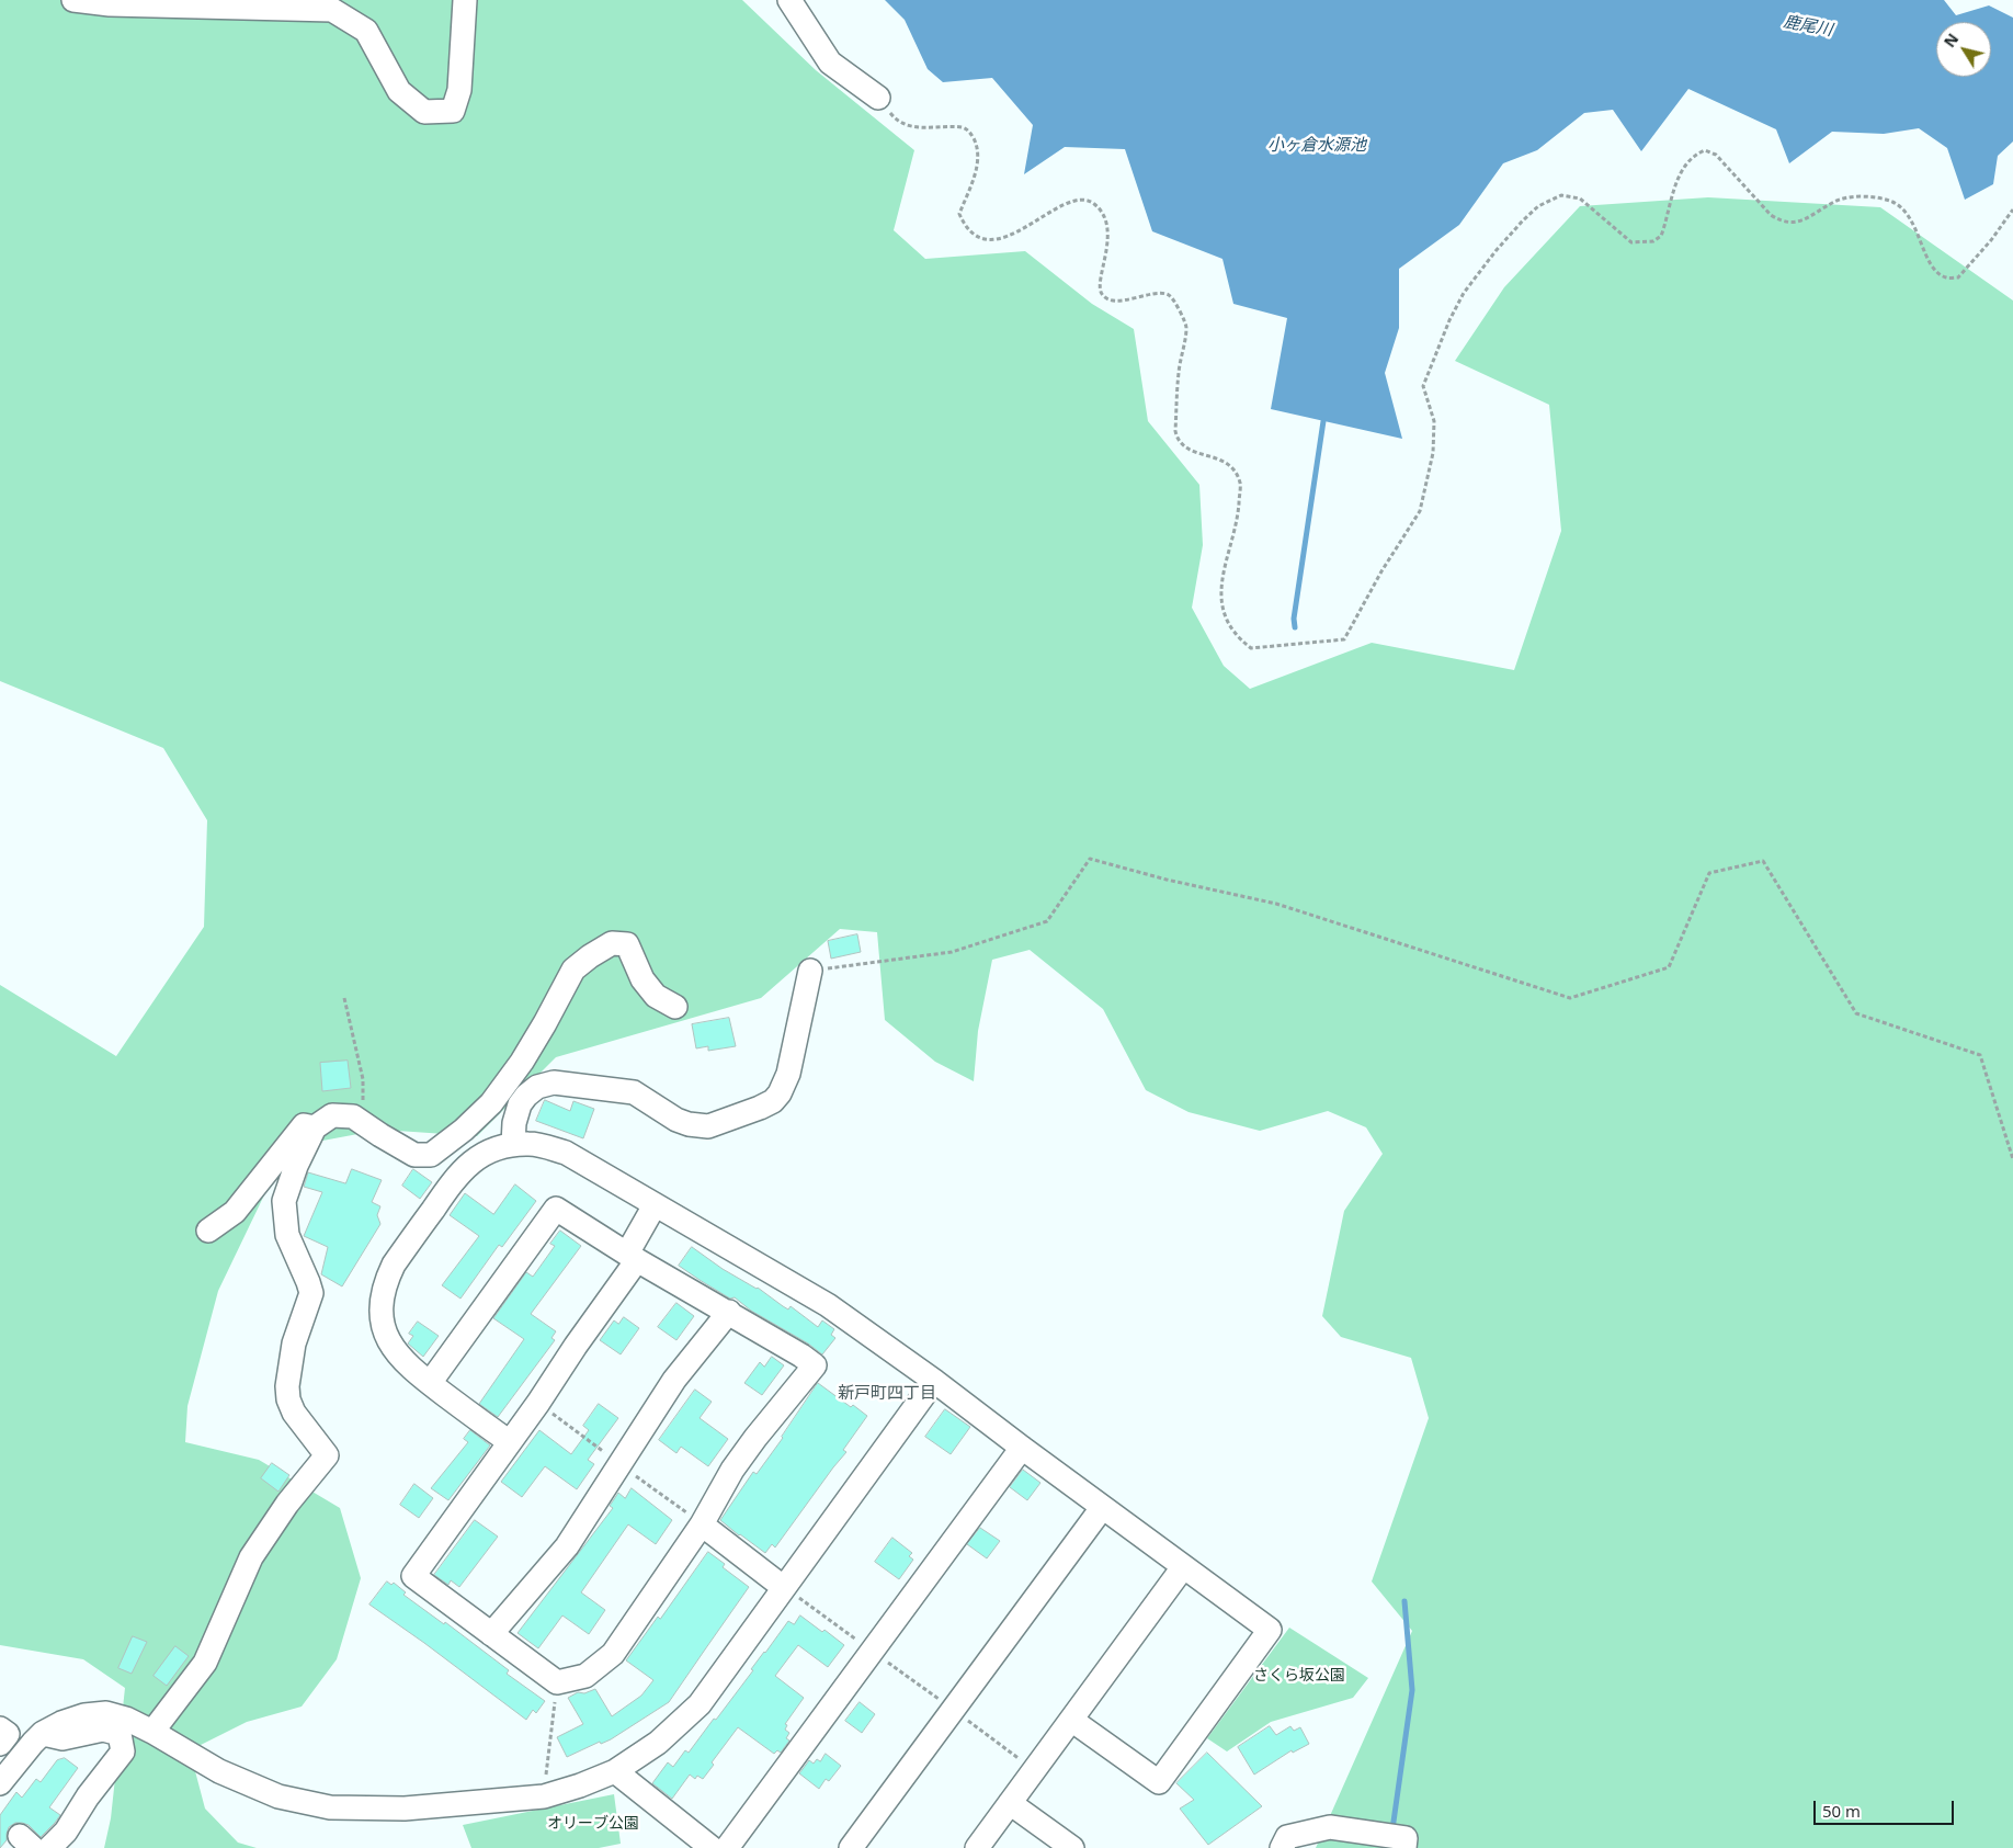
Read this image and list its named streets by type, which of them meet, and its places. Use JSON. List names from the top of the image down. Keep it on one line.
{"districts":["新戸町四丁目"],"water":["鹿尾川","小ヶ倉水源池"],"parks":["さくら坂公園","オリーブ公園"],"scale_bar":"50 m","north":"top left"}
